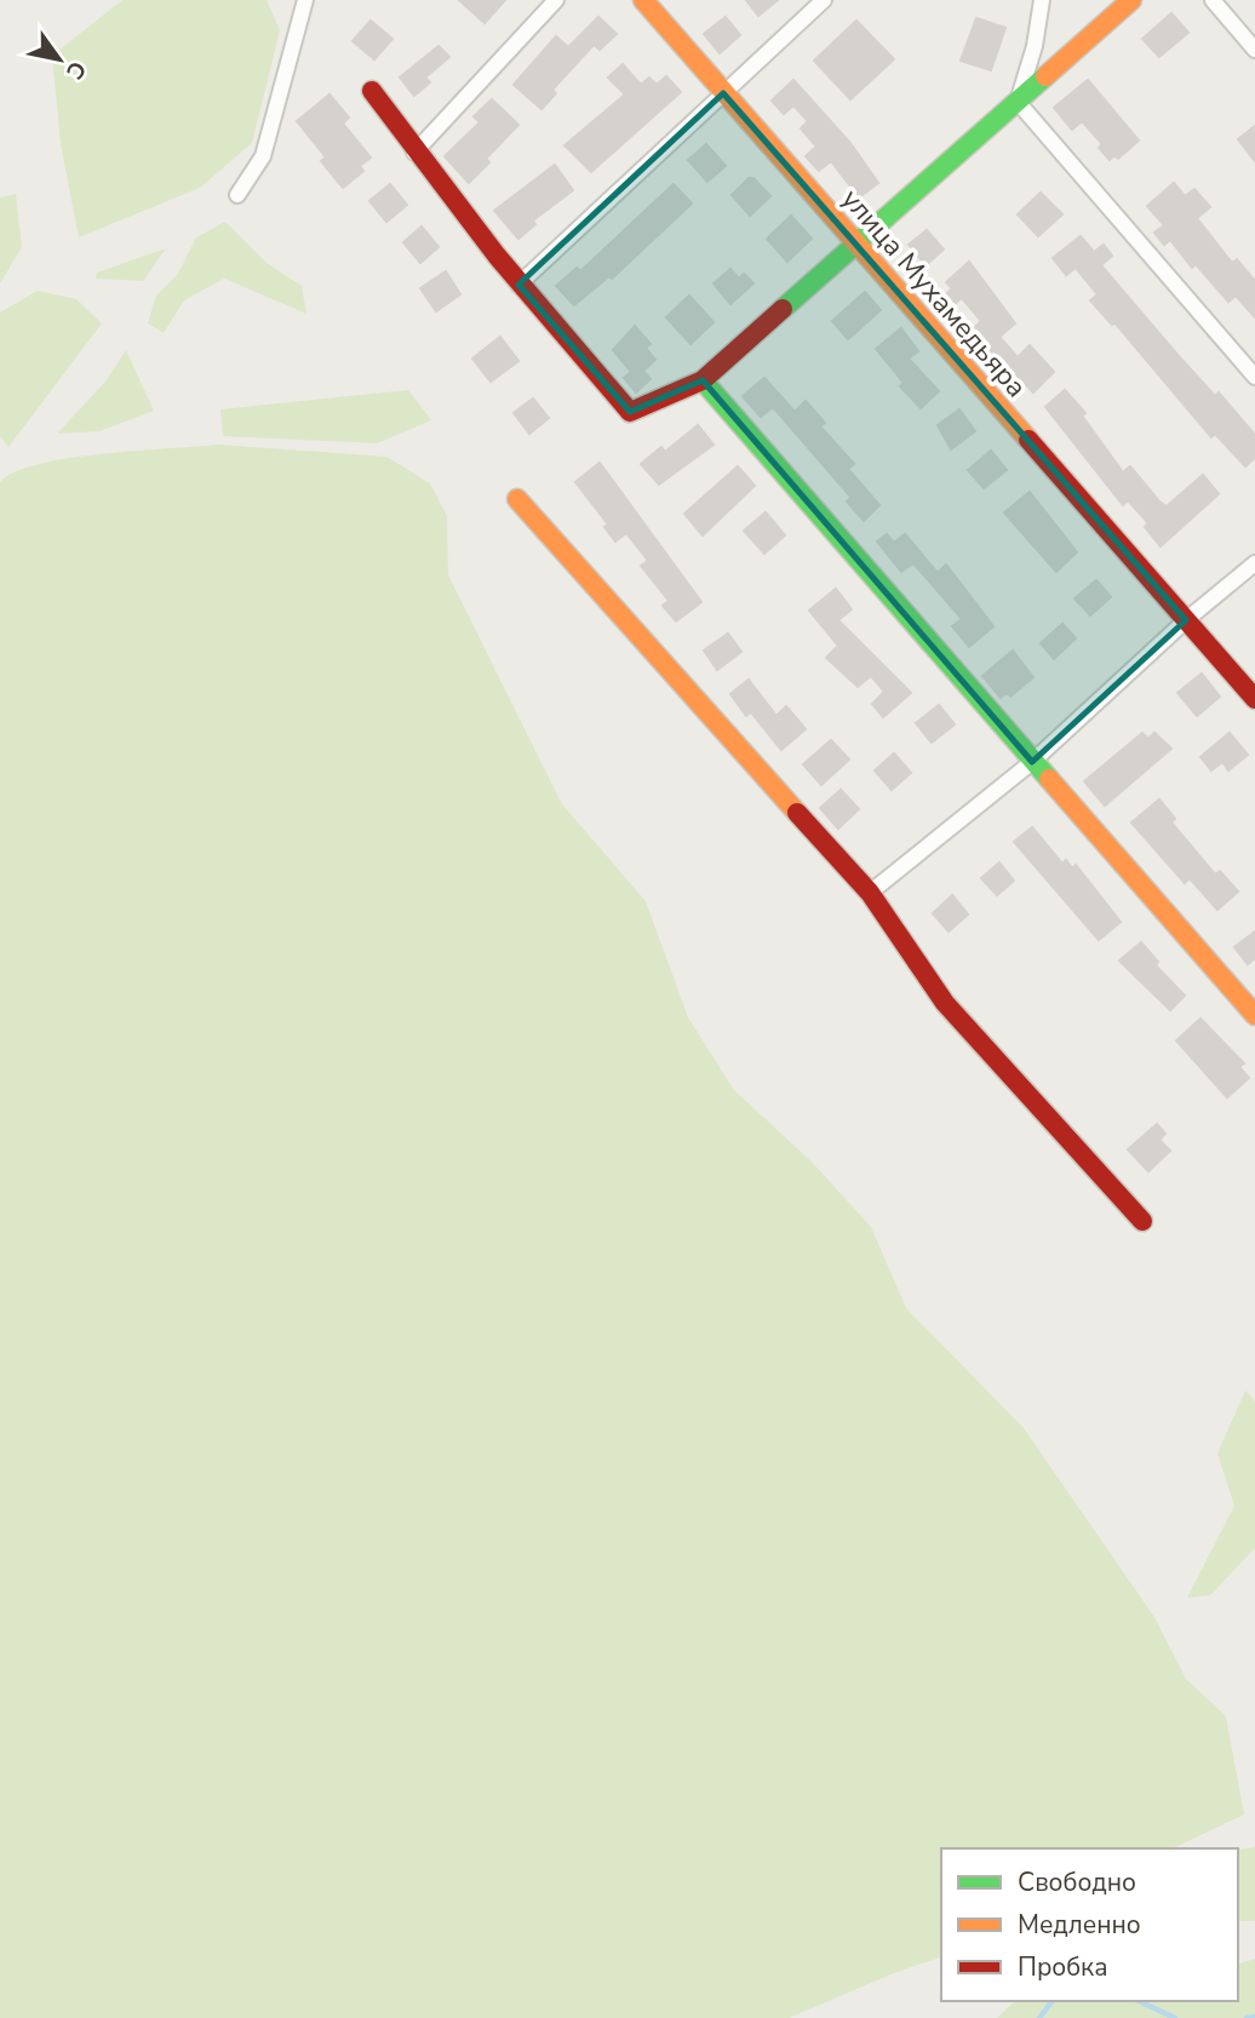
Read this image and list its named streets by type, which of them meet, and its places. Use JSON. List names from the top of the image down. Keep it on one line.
{"streets":{"street":["улица Мухамедьяра"]},"legend":["Свободно","Медленно","Пробка"],"north":"bottom right"}
